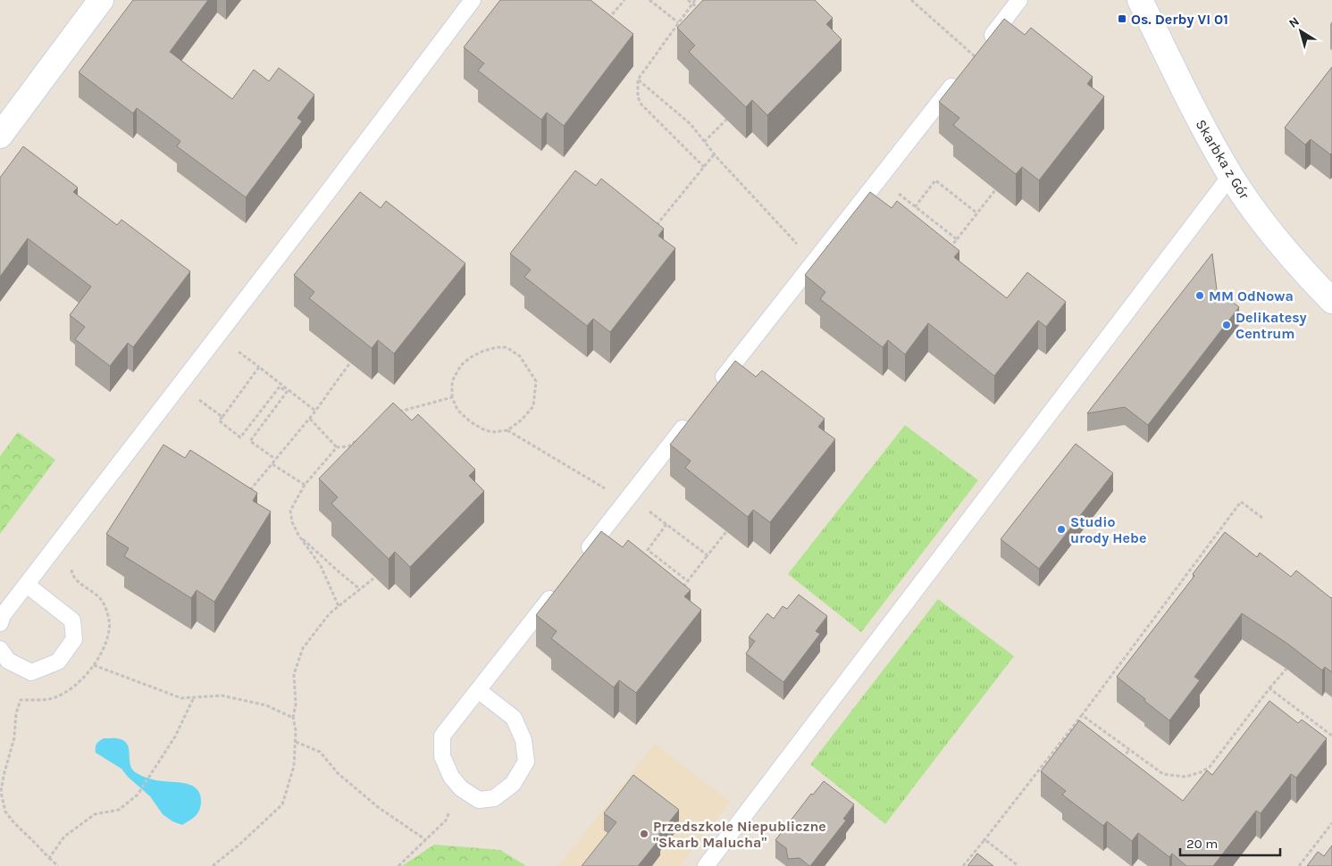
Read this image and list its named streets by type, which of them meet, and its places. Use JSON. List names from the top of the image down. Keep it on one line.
{"streets":{"street":["Skarbka z Gór"]},"places":{"transit":["Os. Derby VI 01"],"other":["MM OdNowa","Delikatesy Centrum","Studio urody Hebe","Przedszkole Niepubliczne \"Skarb Malucha\""]},"scale_bar":"20 m","north":"top left"}
